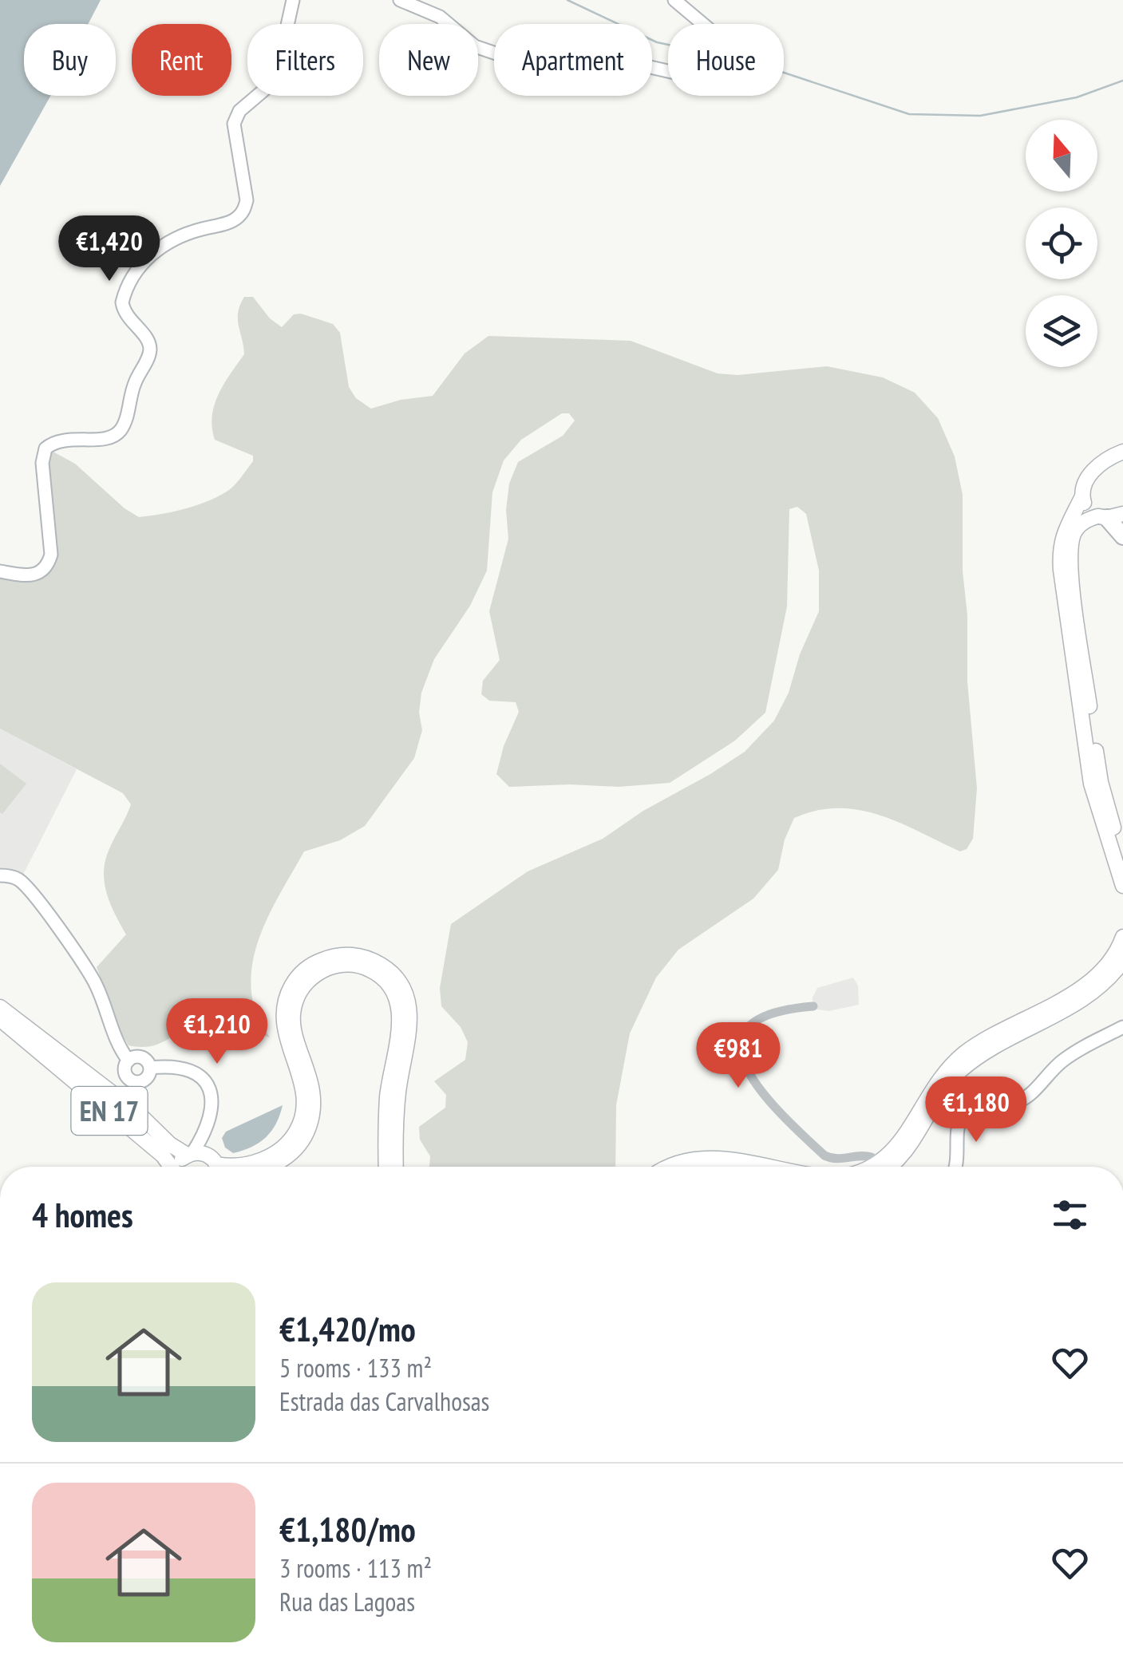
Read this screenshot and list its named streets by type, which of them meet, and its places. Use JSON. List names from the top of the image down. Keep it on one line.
{"streets":{"main road":["EN 17"]},"north":"top","page":{"chip":["Buy","Rent","Filters","New","Apartment","House"],"price":["€1,420","€1,210","€981","€1,180"],"heading":"4 homes","list":[{"name":"€1,420/mo","note":"5 rooms · 133 m² · Estrada das Carvalhosas"},{"name":"€1,180/mo","note":"3 rooms · 113 m² · Rua das Lagoas"}]}}
